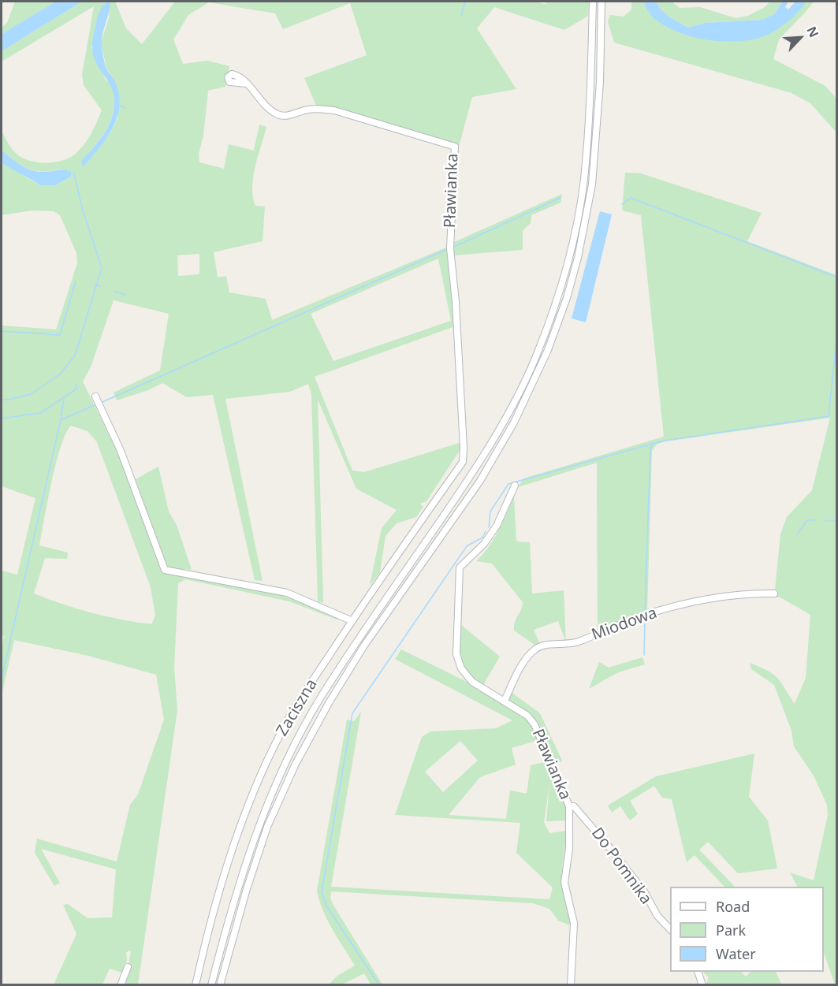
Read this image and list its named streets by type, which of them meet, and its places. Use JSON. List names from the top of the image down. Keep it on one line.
{"streets":{"street":["Pławianka","Miodowa","Zaciszna","Do Pomnika"]},"crossings":[["Pławianka","Miodowa"],["Pławianka","Zaciszna"],["Pławianka","Do Pomnika"]],"legend":["Road","Park","Water"],"north":"top right"}
